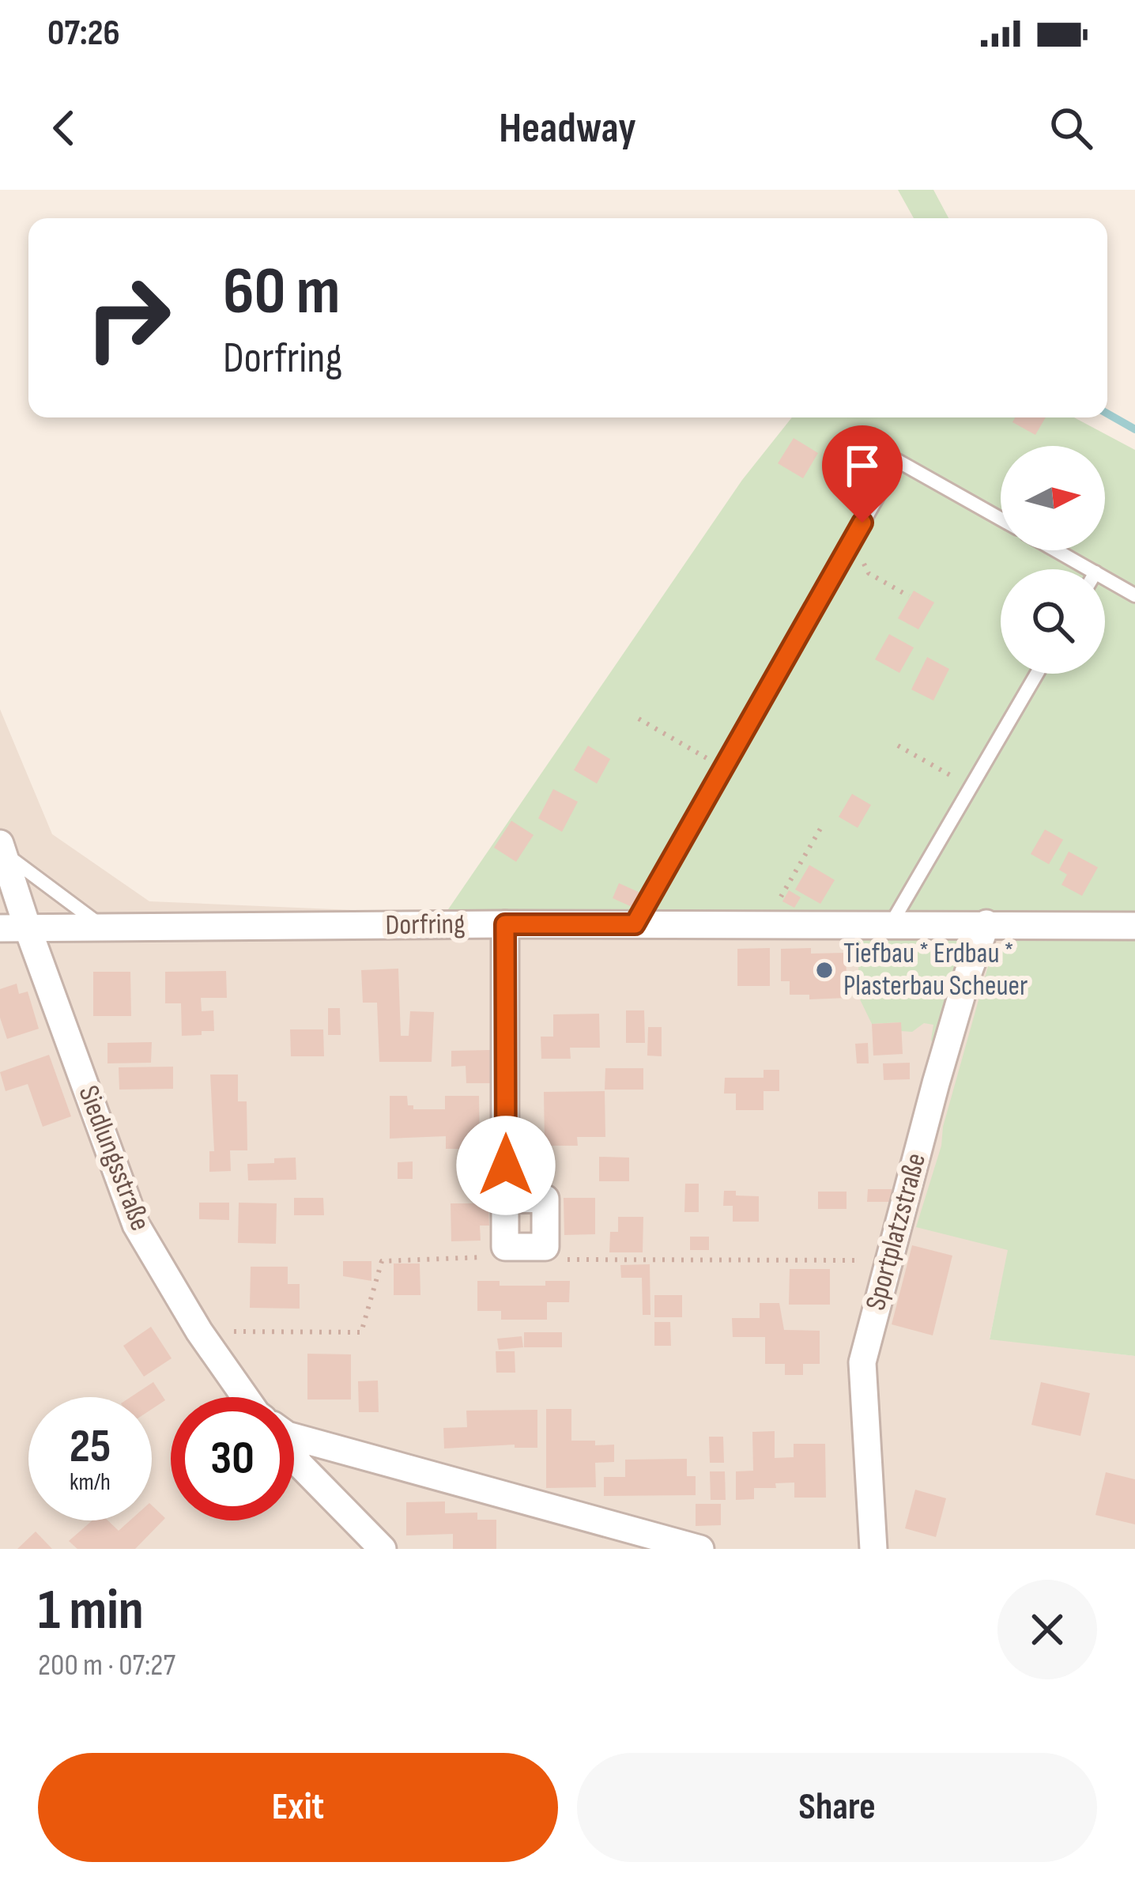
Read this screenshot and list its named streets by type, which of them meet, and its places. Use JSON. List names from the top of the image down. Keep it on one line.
{"streets":{"street":["Dorfring","Siedlungsstraße","Sportplatzstraße"]},"crossings":[["Dorfring","Siedlungsstraße"],["Dorfring","Sportplatzstraße"]],"places":["Tiefbau * Erdbau * Plasterbau Scheuer"],"north":"right","page":{"status":"07:26","header":"Headway","turn":["60 m","Dorfring"],"speed":"25 km/h","limit":"30","heading":["1 min","200 m · 07:27"],"buttons":["Exit","Share"]}}
